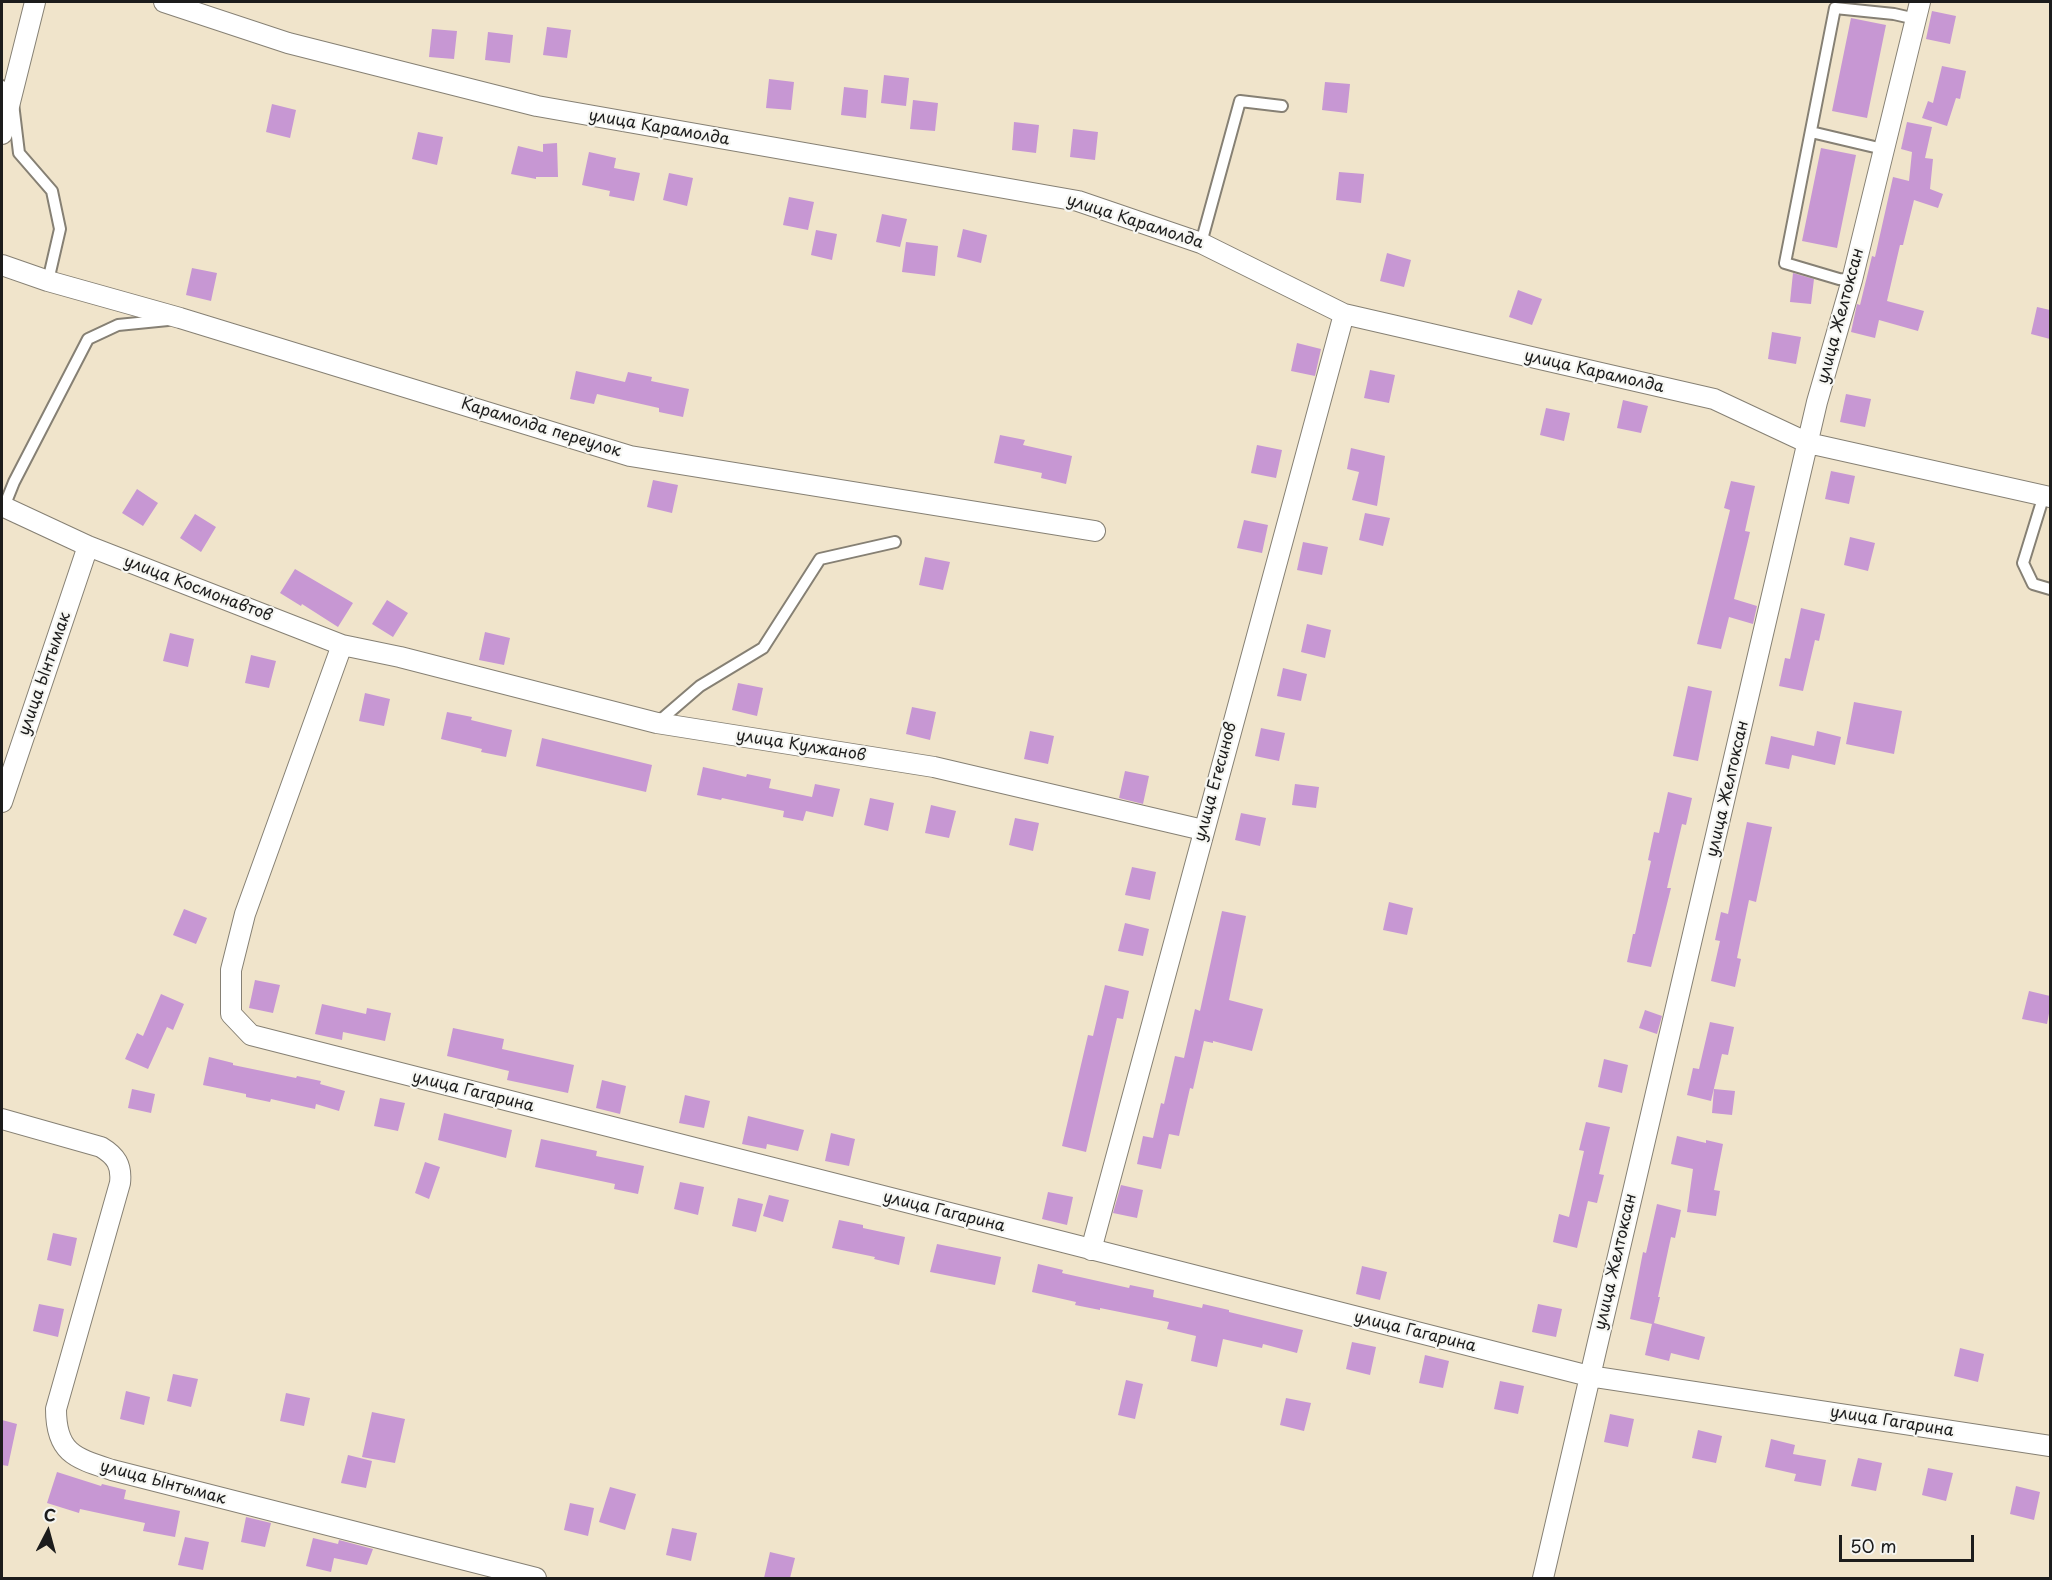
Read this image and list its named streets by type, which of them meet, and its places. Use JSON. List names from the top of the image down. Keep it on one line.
{"streets":{"street":["улица Карамолда","улица Желтоксан","Карамолда переулок","улица Космонавтов","улица Ынтымак","улица Кулжанов","улица Егесинов","улица Гагарина"]},"crossings":[["улица Карамолда","улица Желтоксан"],["улица Карамолда","улица Егесинов"],["улица Желтоксан","улица Гагарина"],["улица Космонавтов","улица Ынтымак"],["улица Космонавтов","улица Кулжанов"],["улица Космонавтов","улица Гагарина"],["улица Кулжанов","улица Егесинов"],["улица Егесинов","улица Гагарина"]],"scale_bar":"50 m","north":"top"}
